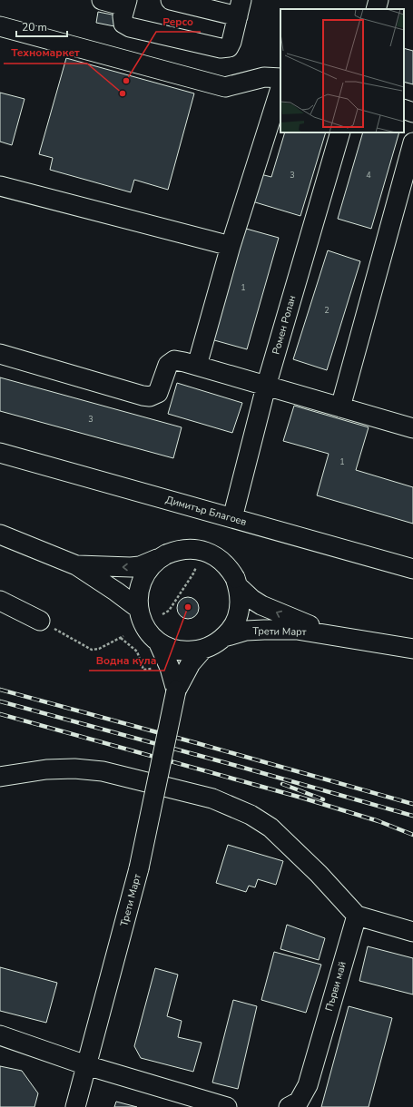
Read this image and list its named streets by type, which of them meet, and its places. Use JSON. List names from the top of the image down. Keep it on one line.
{"streets":{"street":["Ромен Ролан","Димитър Благоев","Трети Март","Първи май"]},"crossings":[["Ромен Ролан","Димитър Благоев"]],"places":["Pepco","Техномаркет","Водна кула"],"house_numbers":["3","4","1","2","3","1"],"scale_bar":"20 m"}
